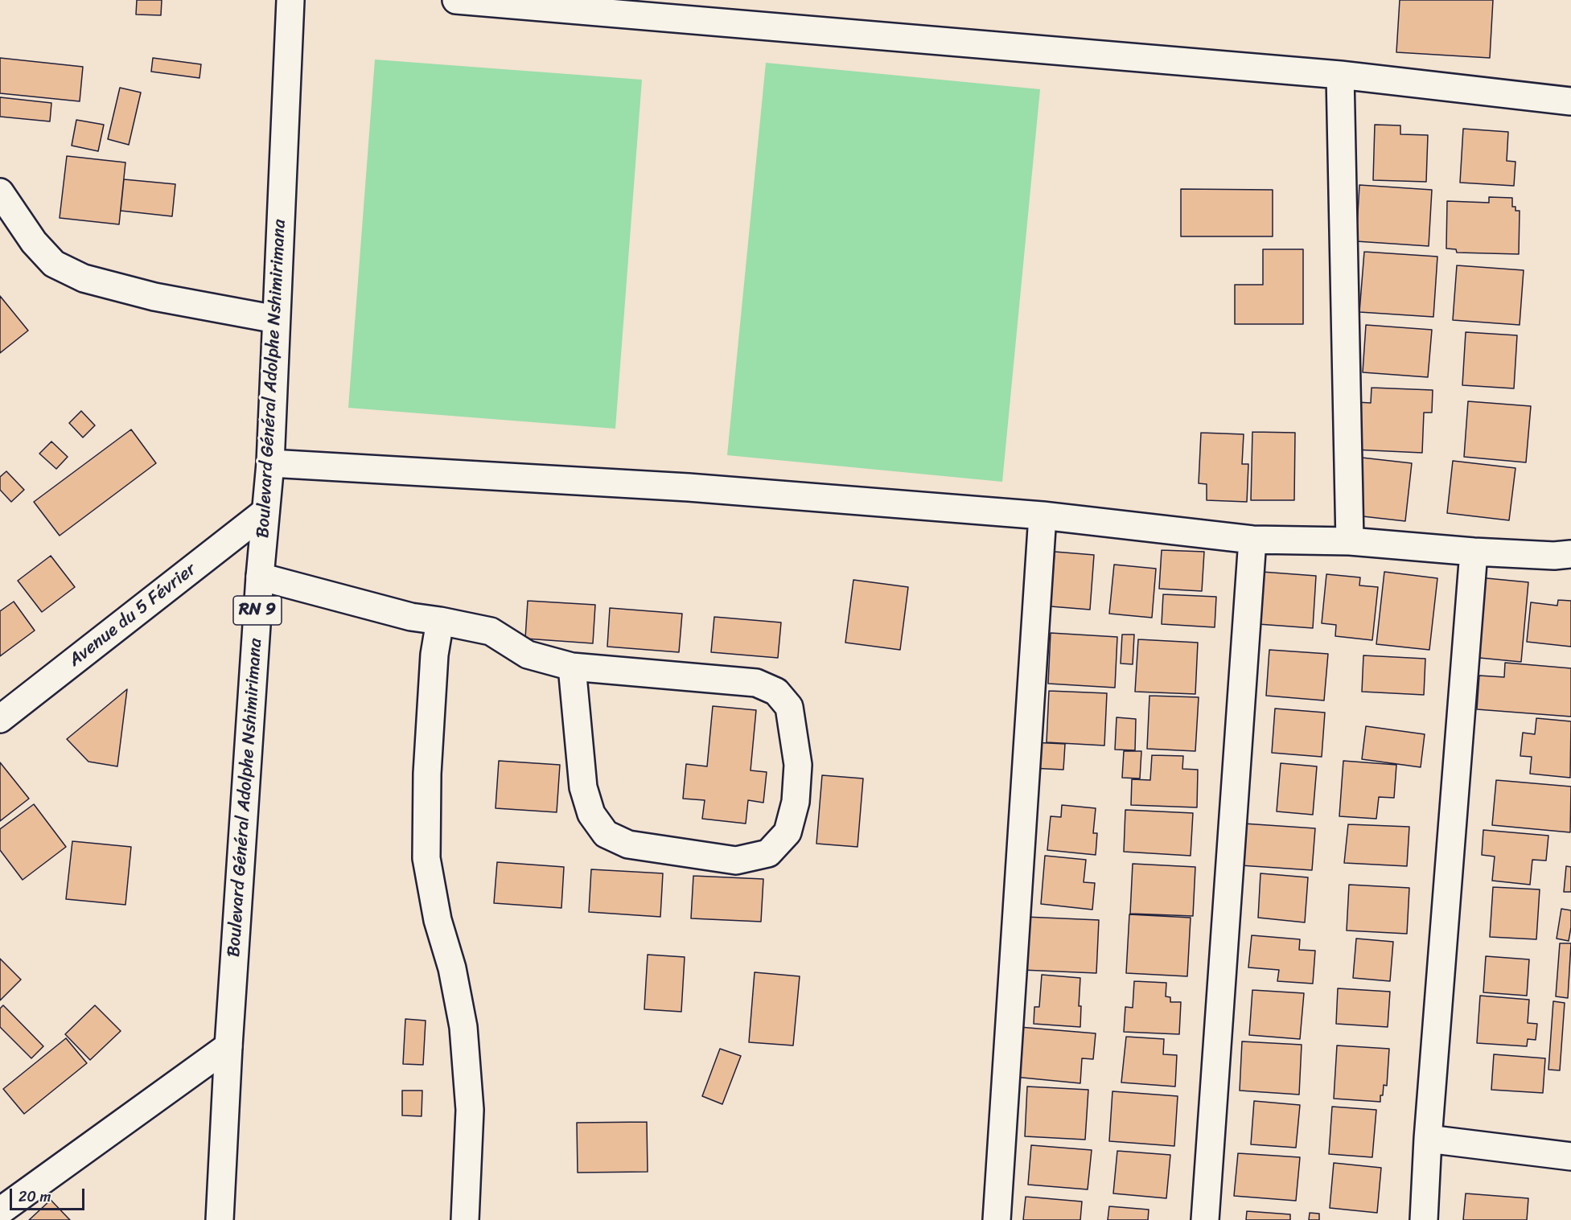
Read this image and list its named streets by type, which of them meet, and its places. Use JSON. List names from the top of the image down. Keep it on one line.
{"streets":{"street":["Boulevard Général Adolphe Nshimirimana","RN 9","Avenue du 5 Février"]},"crossings":[["Boulevard Général Adolphe Nshimirimana","Avenue du 5 Février"]],"scale_bar":"20 m"}
